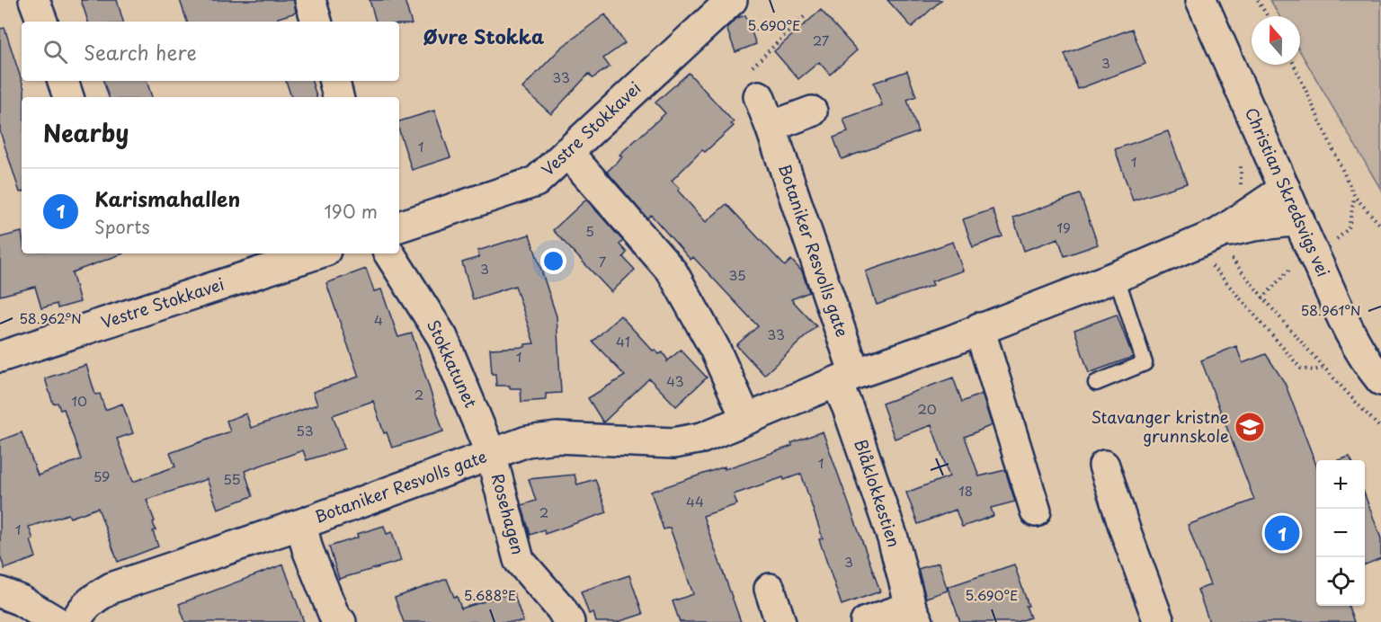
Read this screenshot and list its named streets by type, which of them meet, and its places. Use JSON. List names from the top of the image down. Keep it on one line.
{"streets":{"street":["Vestre Stokkavei","Christian Skredsvigs vei","Botaniker Resvolls gate","Stokkatunet","Blåklokkestien","Rosehagen"]},"crossings":[["Christian Skredsvigs vei","Botaniker Resvolls gate"],["Botaniker Resvolls gate","Stokkatunet"],["Botaniker Resvolls gate","Blåklokkestien"],["Botaniker Resvolls gate","Rosehagen"],["Stokkatunet","Rosehagen"]],"districts":["Øvre Stokka"],"places":{"school or university":["Stavanger kristne grunnskole"]},"house_numbers":["27","3","33","1","1","19","5","7","3","35","4","33","41","1","43","2","10","20","53","1","59","55","18","44","2","1","3"],"north":"top","page":{"search":"Search here","heading":"Nearby","list":[{"mark":"1","name":"Karismahallen","note":"Sports","value":"190 m"}],"map_buttons":["+","−"],"pins":"1"},"coordinates":["5.690°E","58.961°N","58.962°N","5.688°E"]}
